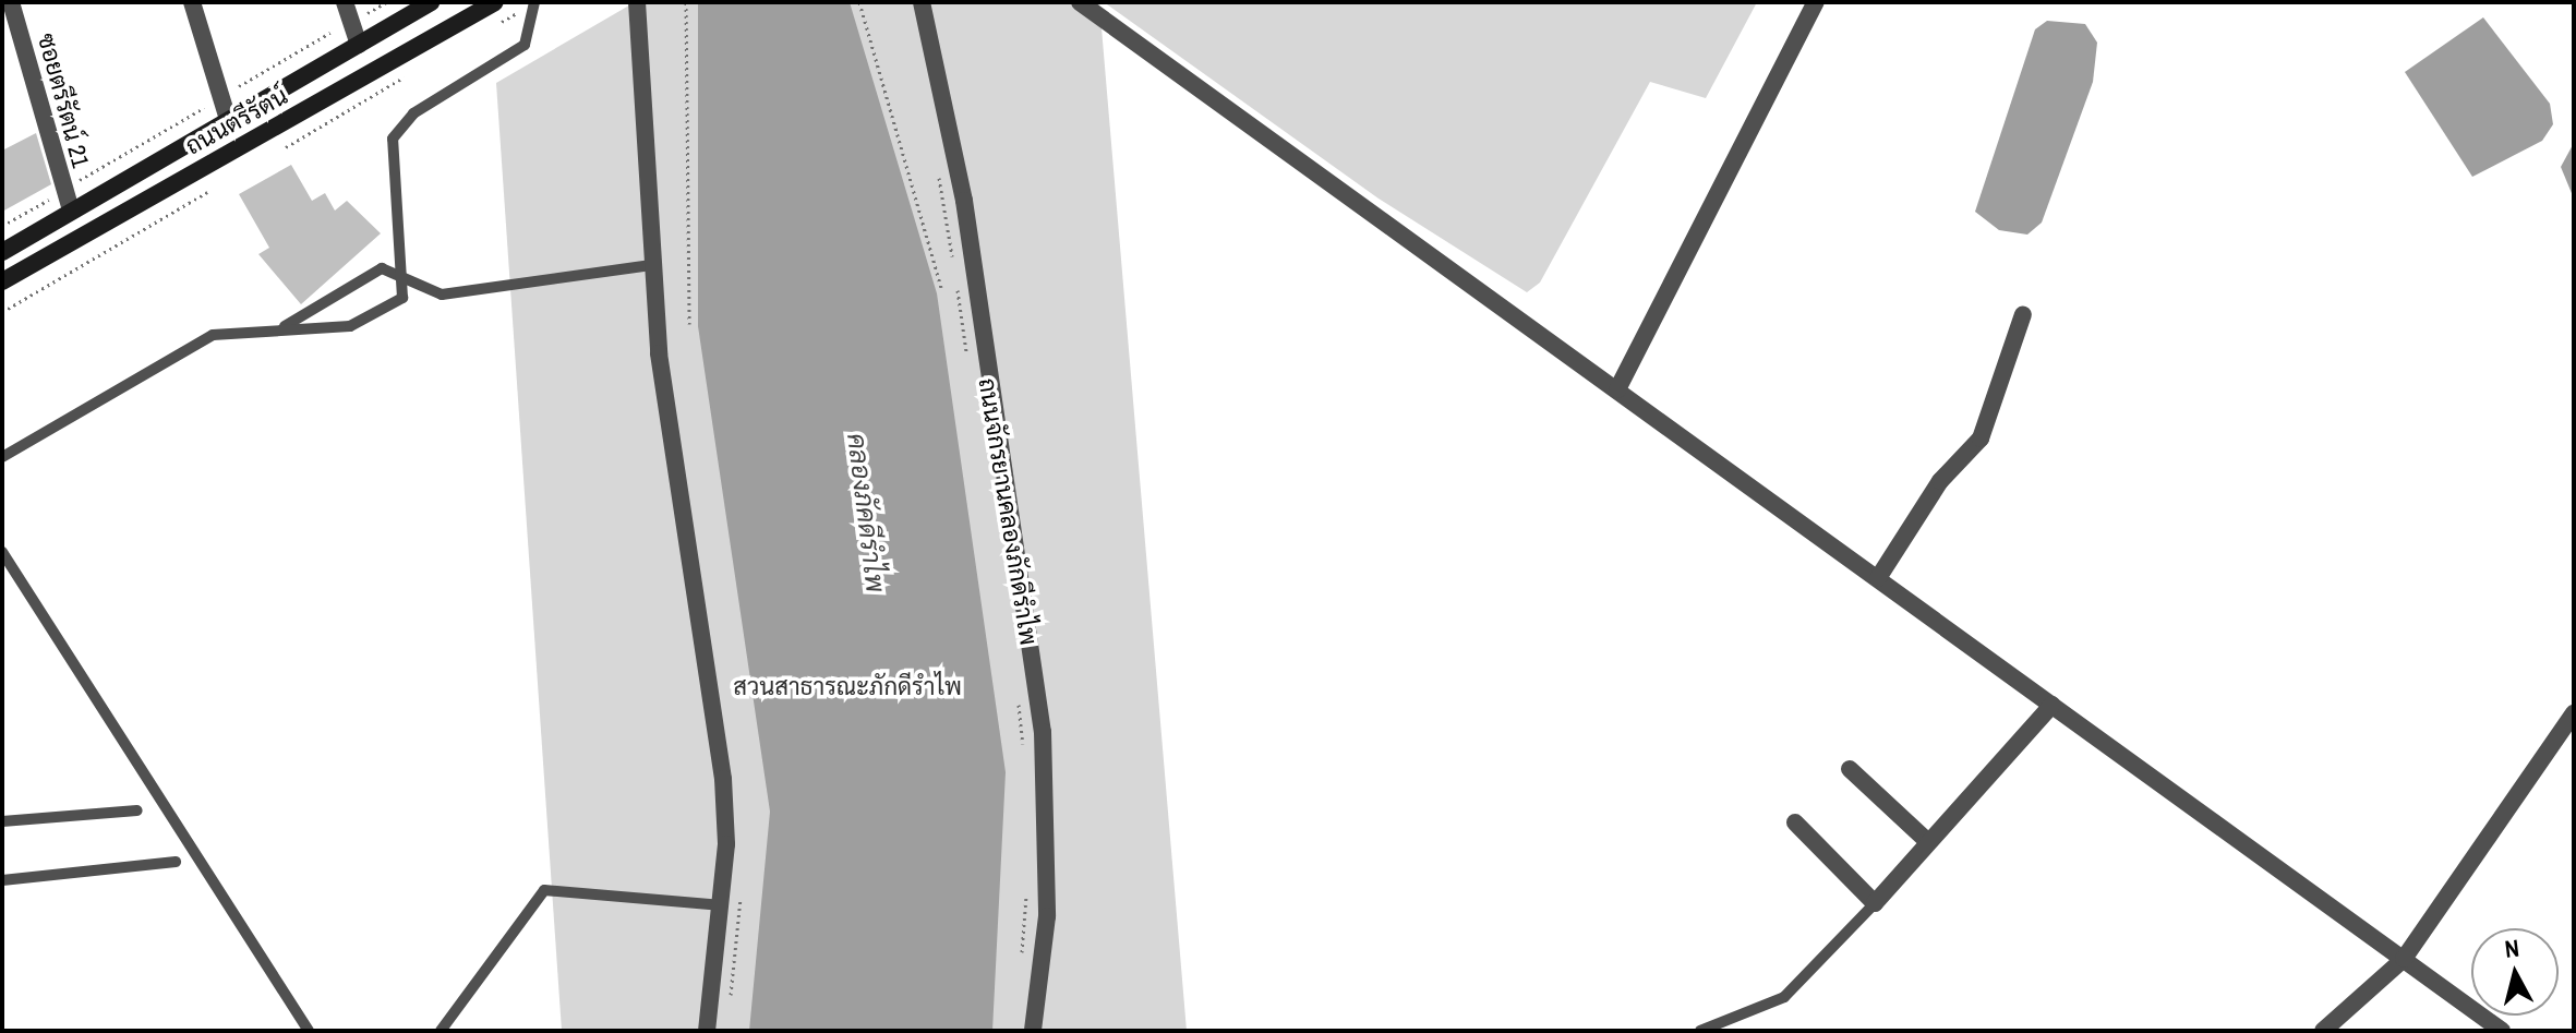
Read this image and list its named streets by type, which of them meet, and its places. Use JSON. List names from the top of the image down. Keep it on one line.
{"streets":{"main road":["ถนนตรีรัตน์"],"street":["ซอยตรีรัตน์ 21"],"path":["ถนนจักรยานคลองภักดีรำไพ"]},"crossings":[["ซอยตรีรัตน์ 21","ถนนตรีรัตน์"]],"water":["คลองภัคดีรำไพ"],"parks":["สวนสาธารณะภักดีรำไพ"],"north":"top"}
